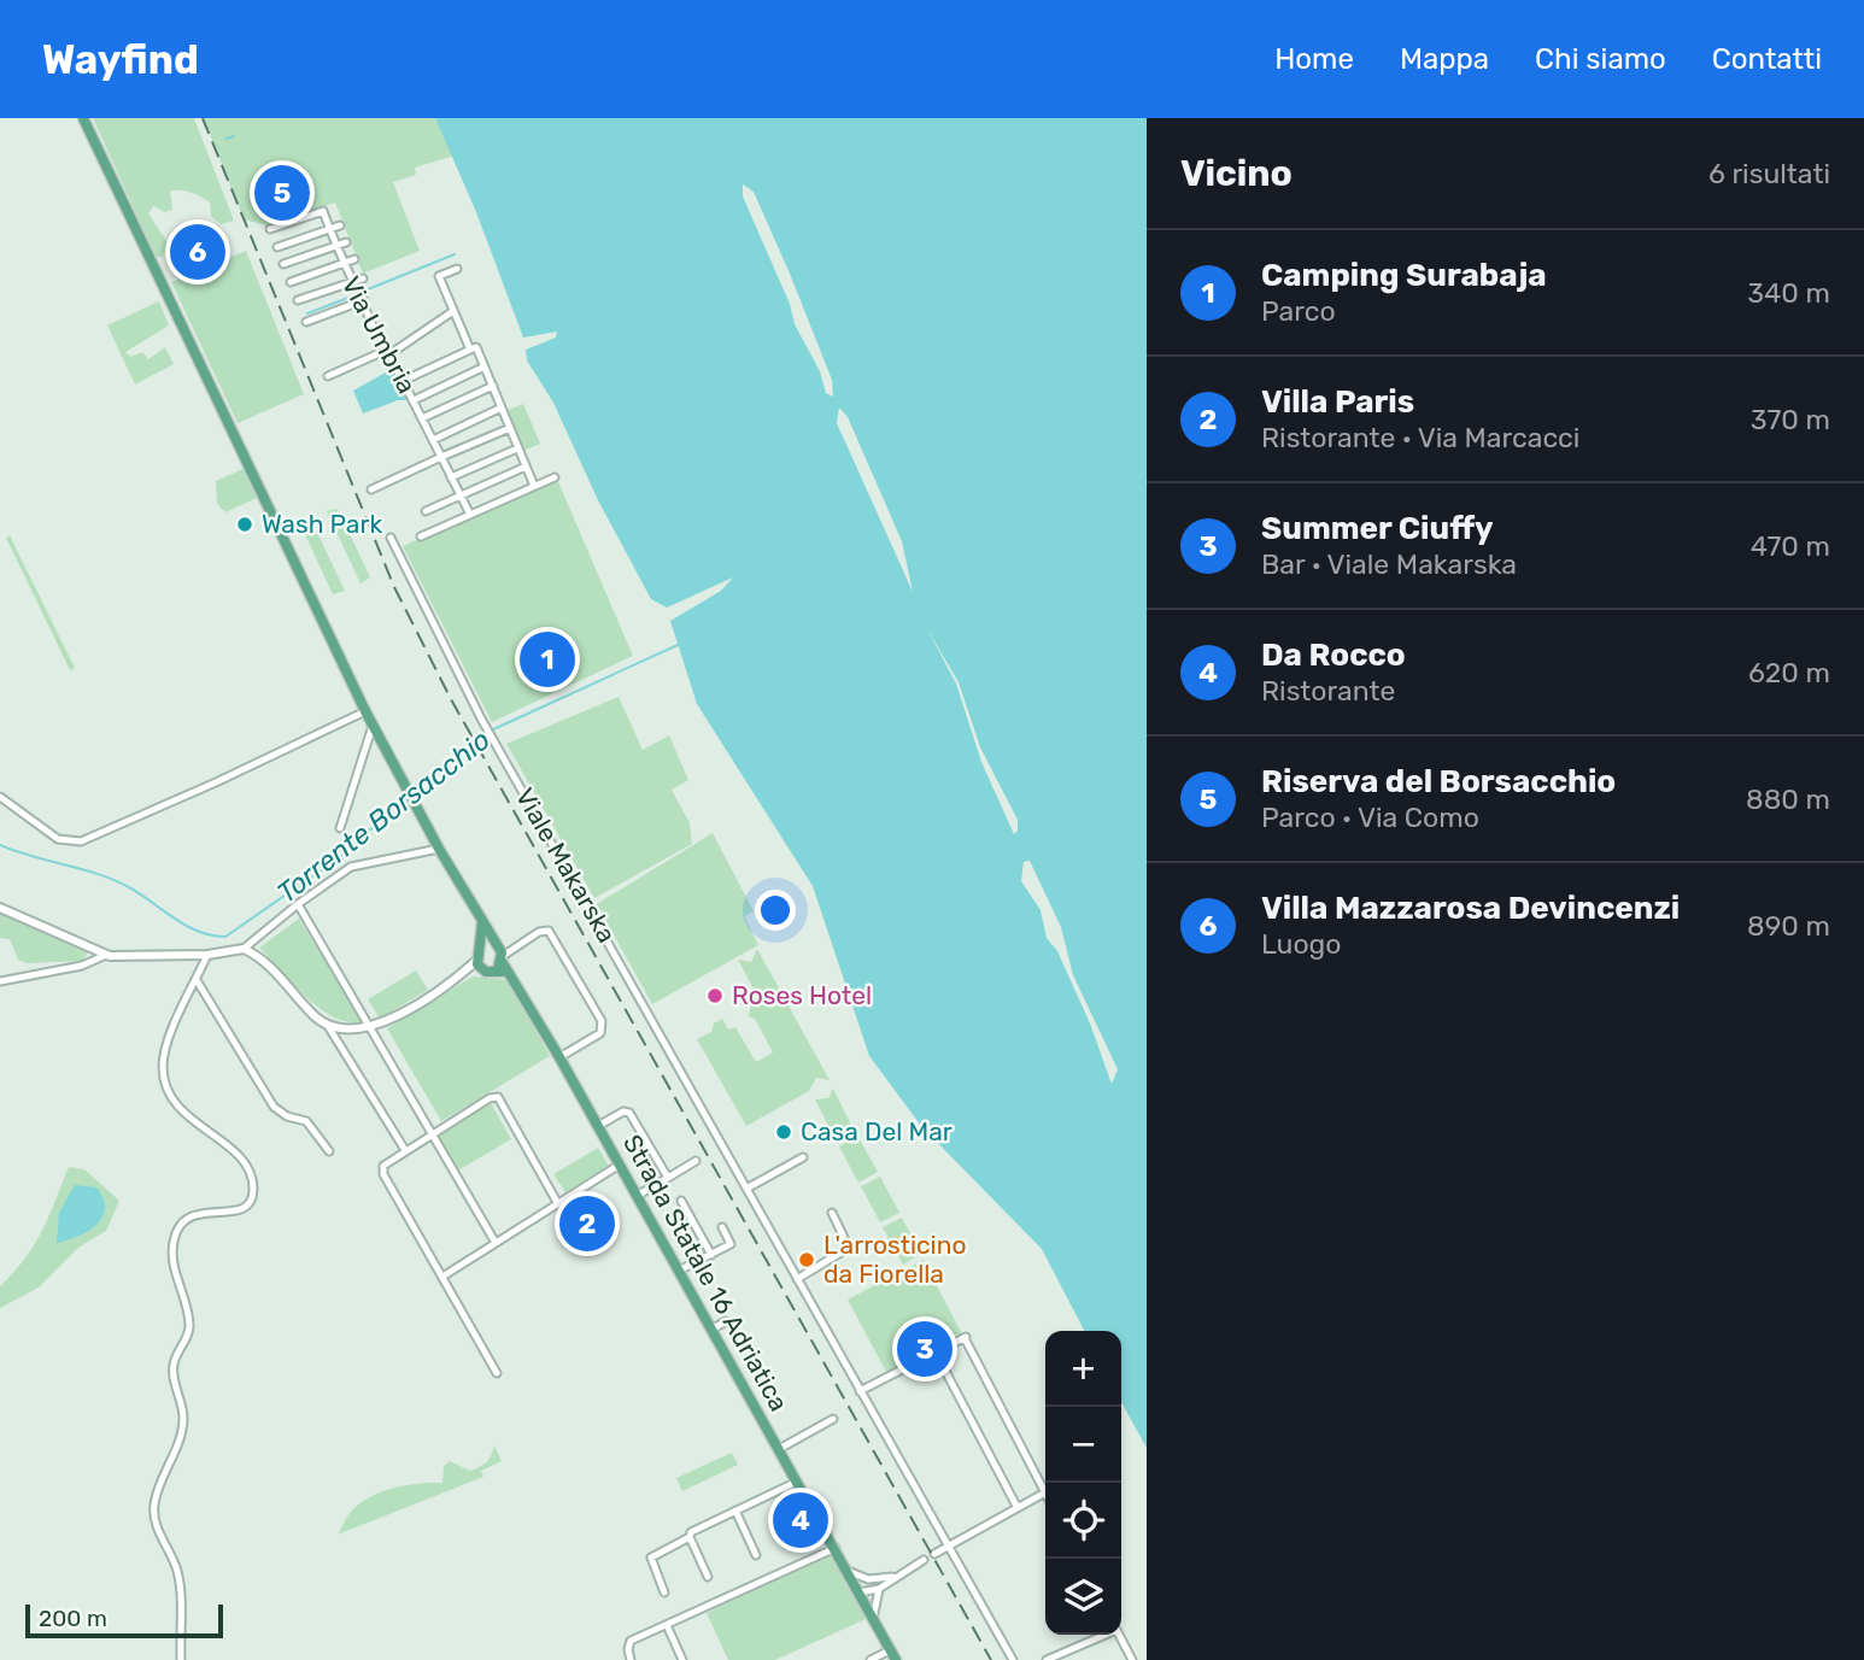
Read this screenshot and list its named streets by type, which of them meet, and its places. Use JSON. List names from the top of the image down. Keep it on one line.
{"streets":{"main road":["Strada Statale 16 Adriatica"],"street":["Via Umbria","Viale Makarska"]},"water":["Torrente Borsacchio"],"places":["Wash Park","Roses Hotel","Casa Del Mar","L'arrosticino da Fiorella"],"scale_bar":"200 m","page":{"header":"Wayfind","nav":["Home","Mappa","Chi siamo","Contatti"],"heading":["Vicino","6 risultati"],"pins":["5","6","1","2","3","4"],"list":[{"mark":"1","name":"Camping Surabaja","note":"Parco","value":"340 m"},{"mark":"2","name":"Villa Paris","note":"Ristorante · Via Marcacci","value":"370 m"},{"mark":"3","name":"Summer Ciuffy","note":"Bar · Viale Makarska","value":"470 m"},{"mark":"4","name":"Da Rocco","note":"Ristorante","value":"620 m"},{"mark":"5","name":"Riserva del Borsacchio","note":"Parco · Via Como","value":"880 m"},{"mark":"6","name":"Villa Mazzarosa Devincenzi","note":"Luogo","value":"890 m"}],"map_buttons":["+","−"],"scale":"200 m"}}
